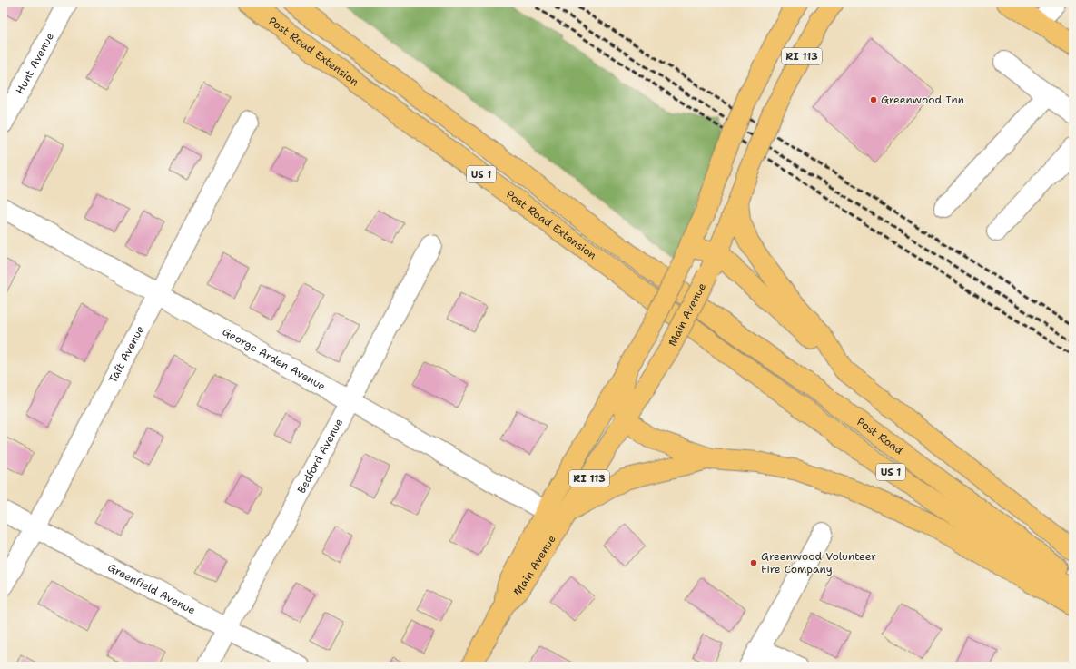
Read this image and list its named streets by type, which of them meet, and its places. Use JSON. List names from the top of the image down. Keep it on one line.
{"streets":{"main road":["Post Road Extension","RI 113","US 1","Main Avenue","Post Road"],"street":["Hunt Avenue","Taft Avenue","George Arden Avenue","Bedford Avenue","Greenfield Avenue"]},"crossings":[["Post Road Extension","Post Road"],["Main Avenue","George Arden Avenue"],["Taft Avenue","George Arden Avenue"],["Taft Avenue","Greenfield Avenue"],["George Arden Avenue","Bedford Avenue"],["Bedford Avenue","Greenfield Avenue"]],"places":["Greenwood Inn","Greenwood Volunteer Fire Company"]}
